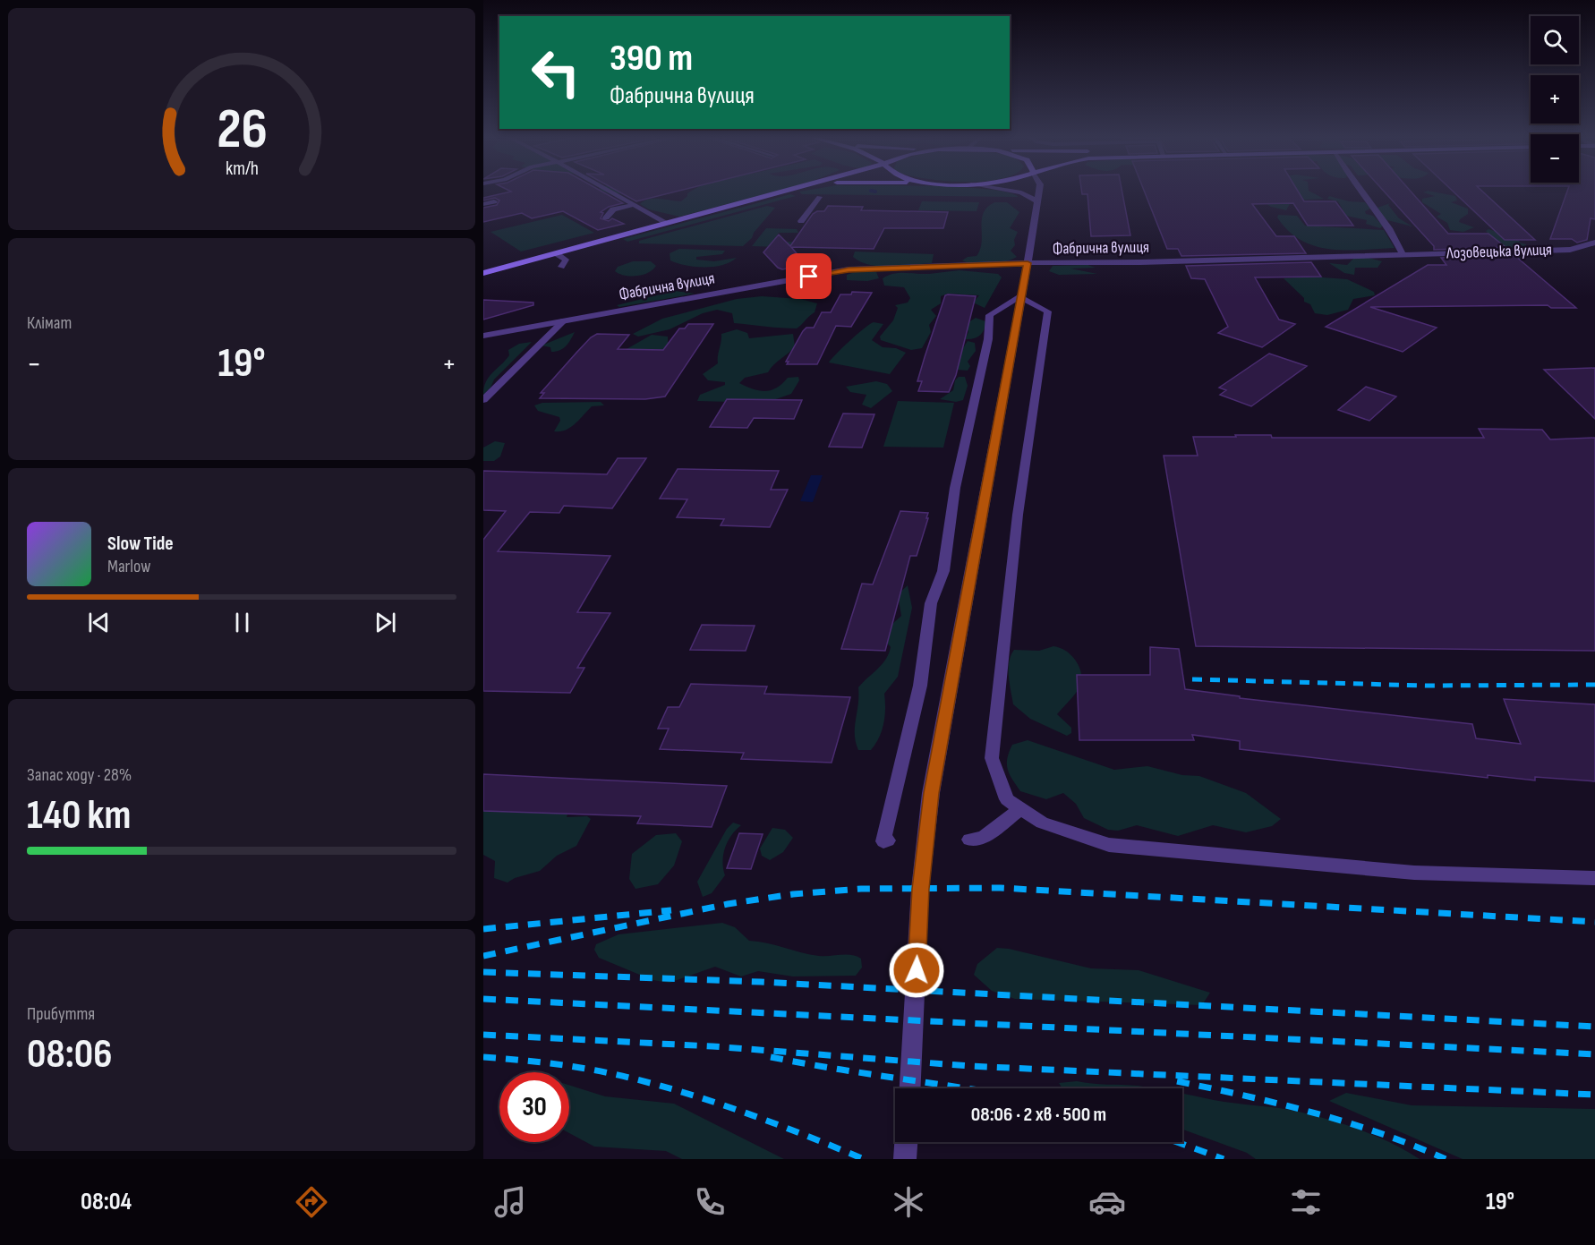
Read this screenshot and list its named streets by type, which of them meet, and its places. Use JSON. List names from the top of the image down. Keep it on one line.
{"streets":{"street":["Фабрична вулиця","Лозовецька вулиця"]},"crossings":[["Фабрична вулиця","Лозовецька вулиця"]],"page":{"map_buttons":["+","−"],"turn":["390 m","Фабрична вулиця"],"tile":["Клімат",["Запас ходу · 28%","140 km"],["Прибуття","08:06"]],"heat":["−","19°","+"],"song":["Slow Tide","Marlow"],"limit":"30","trip":"08:06 · 2 хв · 500 m","tabs":["08:04","19°"],"gauge":["26","km/h"]}}
